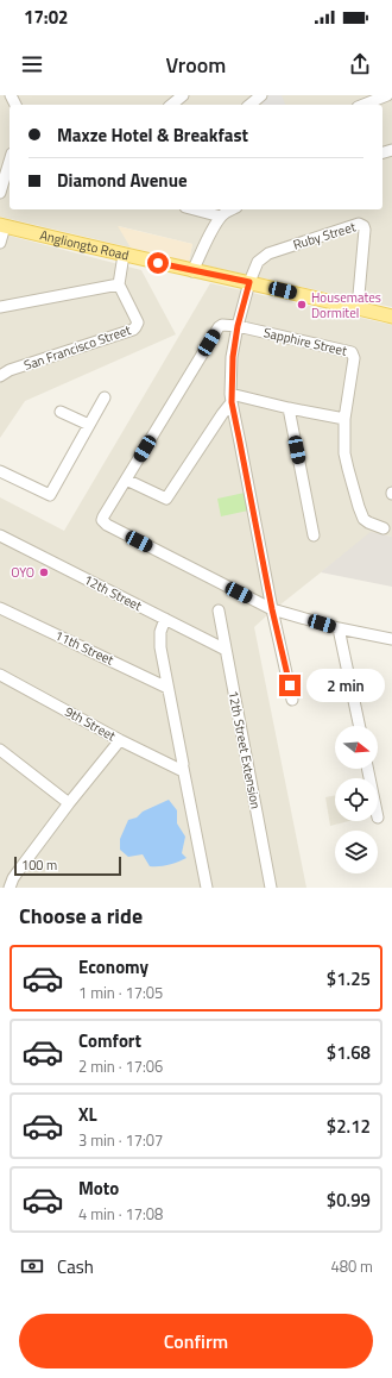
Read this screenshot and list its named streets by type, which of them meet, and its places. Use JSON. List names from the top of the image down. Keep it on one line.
{"streets":{"main road":["Angliongto Road"],"street":["Ruby Street","Sapphire Street","San Francisco Street","12th Street","11th Street","9th Street","12th Street Extension"]},"crossings":[["Ruby Street","Angliongto Road"],["12th Street","12th Street Extension"]],"places":["Housemates Dormitel","OYO"],"scale_bar":"100 m","north":"right","page":{"status":"17:02","header":"Vroom","banner":["Maxze Hotel & Breakfast","Diamond Avenue"],"bubble":"2 min","scale":"100 m","heading":"Choose a ride","list":[{"name":"Economy","note":"1 min · 17:05","value":"$1.25"},{"name":"Comfort","note":"2 min · 17:06","value":"$1.68"},{"name":"XL","note":"3 min · 17:07","value":"$2.12"},{"name":"Moto","note":"4 min · 17:08","value":"$0.99"}],"pay":["Cash","480 m"],"buttons":"Confirm"}}
